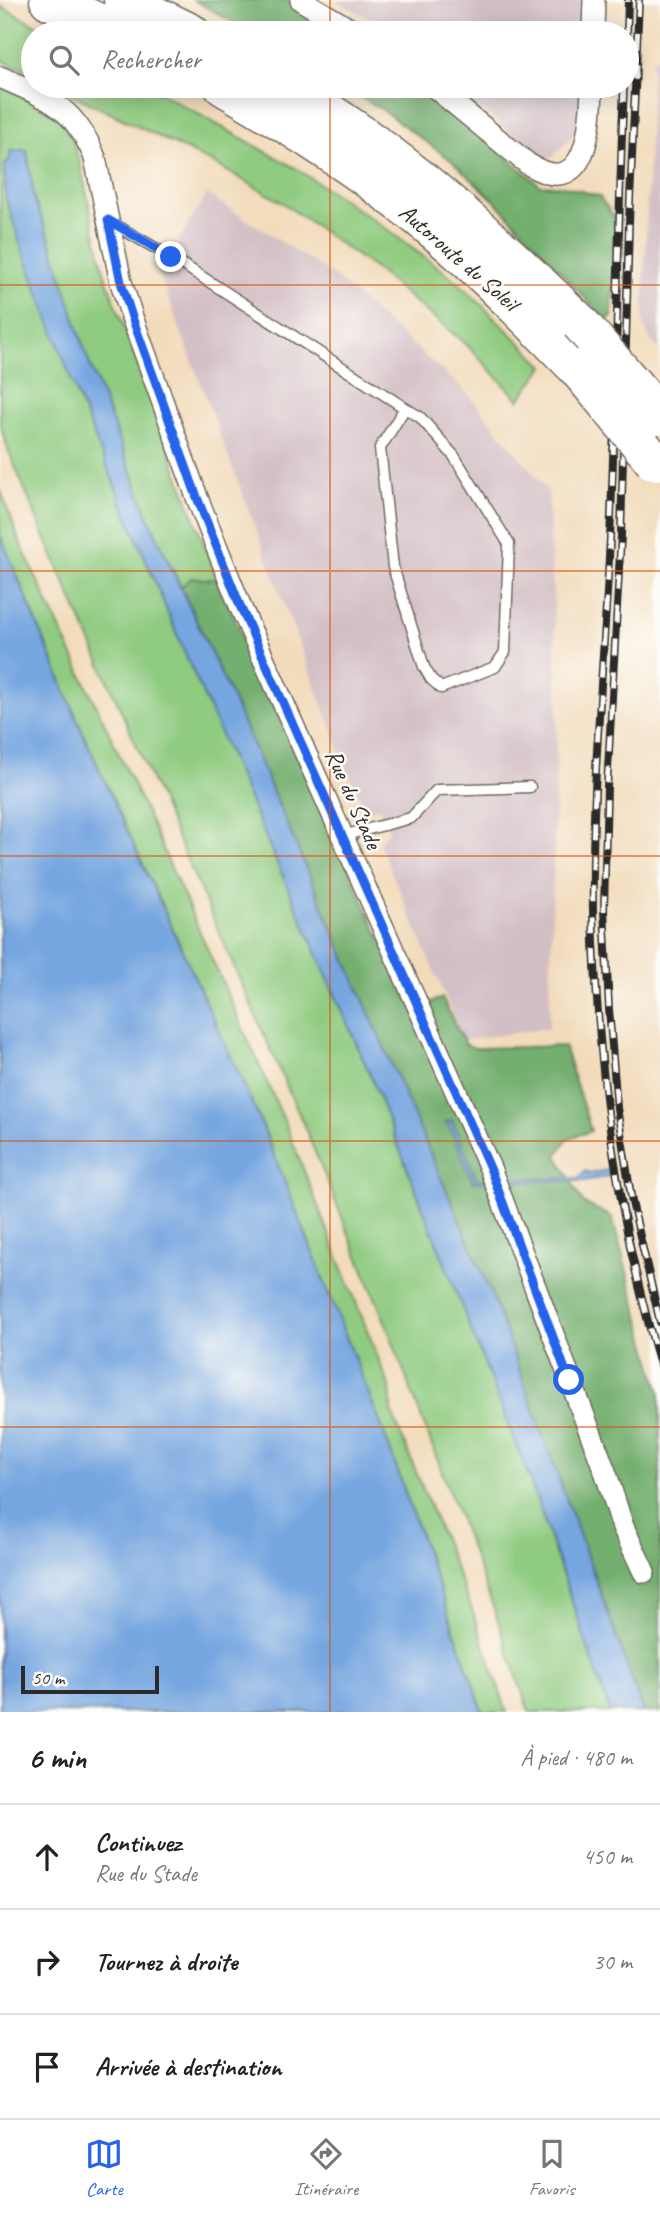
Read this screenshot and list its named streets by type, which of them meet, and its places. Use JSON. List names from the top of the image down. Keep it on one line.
{"streets":{"highway":["Autoroute du Soleil"],"street":["Rue du Stade"]},"scale_bar":"50 m","page":{"search":"Rechercher","scale":"50 m","heading":["6 min","À pied · 480 m"],"list":[["Continuez","Rue du Stade","450 m"],["Tournez à droite","30 m"],"Arrivée à destination"],"nav":["Carte","Itinéraire","Favoris"]}}
